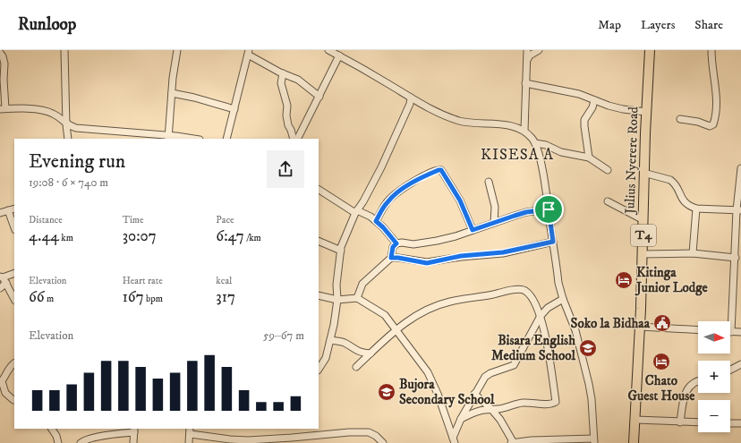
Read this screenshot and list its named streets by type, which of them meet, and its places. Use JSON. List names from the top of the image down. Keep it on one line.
{"streets":{"highway":["Julius Nyerere Road","T4"]},"districts":["KISESA A"],"places":{"hotel":["Kitinga Junior Lodge","Chato Guest House"],"public building":["Soko la Bidhaa"],"school or university":["Bisara English Medium School","Bujora Secondary School"]},"north":"right","page":{"header":"Runloop","nav":["Map","Layers","Share"],"heading":["Evening run","19:08 · 6 × 740 m"],"stats":[["Distance","4.44 km"],["Time","30:07"],["Pace","6:47 /km"],["Elevation","66 m"],["Heart rate","167 bpm"],["kcal","317"]],"map_buttons":["+","−"],"chart":["Elevation","59–67 m"]}}
